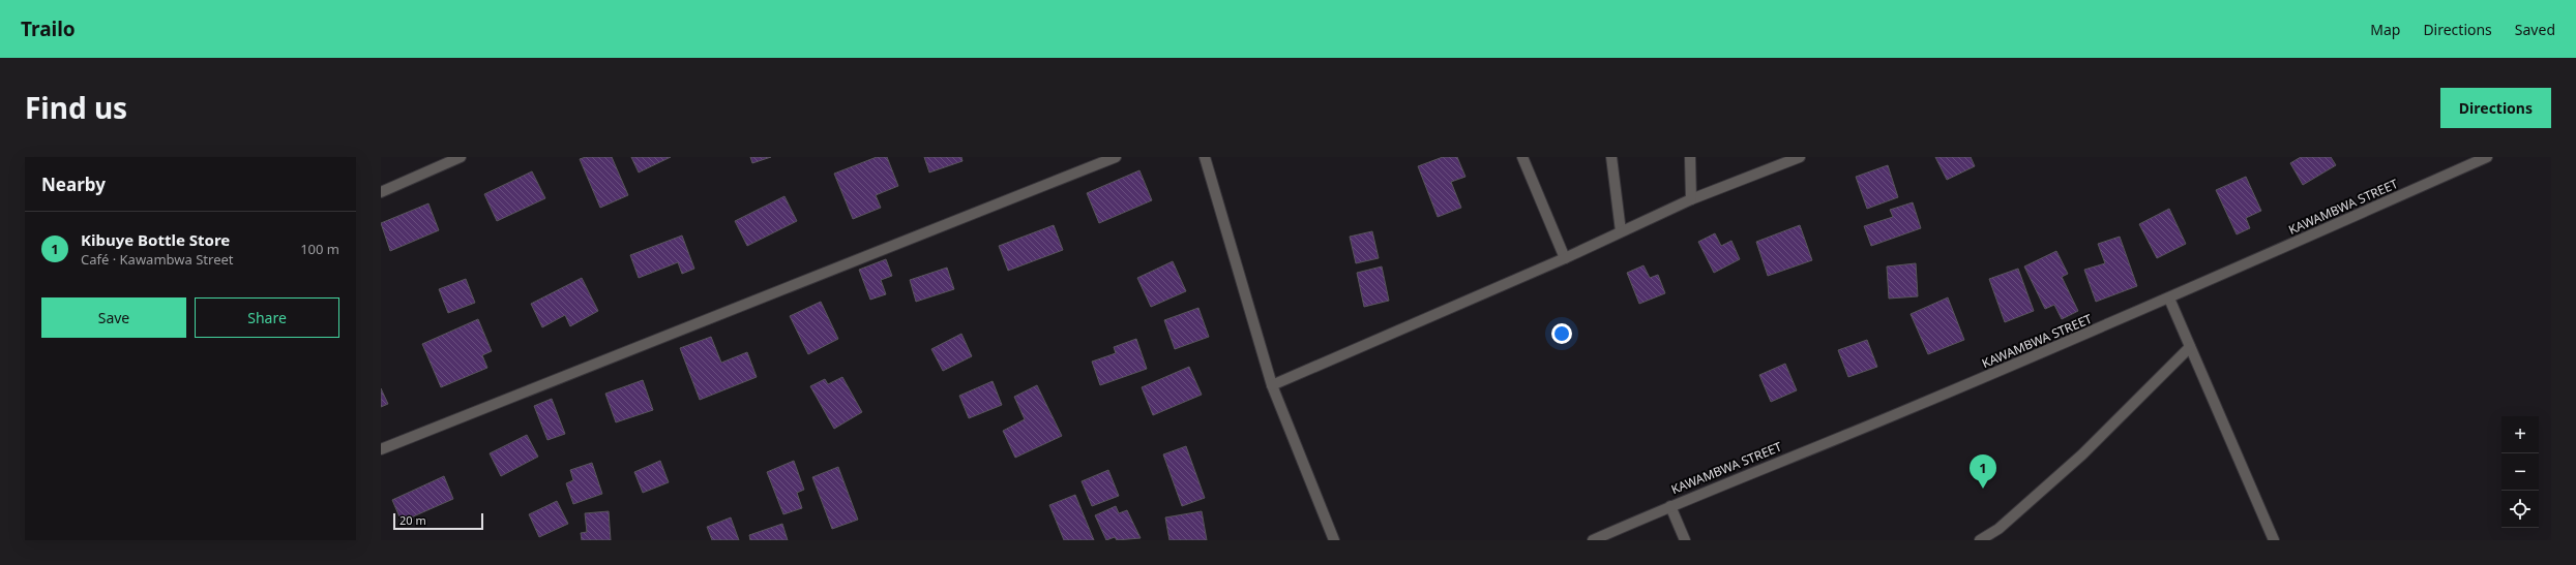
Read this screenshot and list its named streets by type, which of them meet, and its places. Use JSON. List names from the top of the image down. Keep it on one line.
{"streets":{"street":["KAWAMBWA STREET"]},"scale_bar":"20 m","page":{"header":"Trailo","nav":["Map","Directions","Saved"],"title":"Find us","buttons":["Directions",["Save","Share"]],"heading":"Nearby","list":[{"mark":"1","name":"Kibuye Bottle Store","note":"Café · Kawambwa Street","value":"100 m"}],"map_buttons":["+","−"],"pins":"1","scale":"20 m"}}
